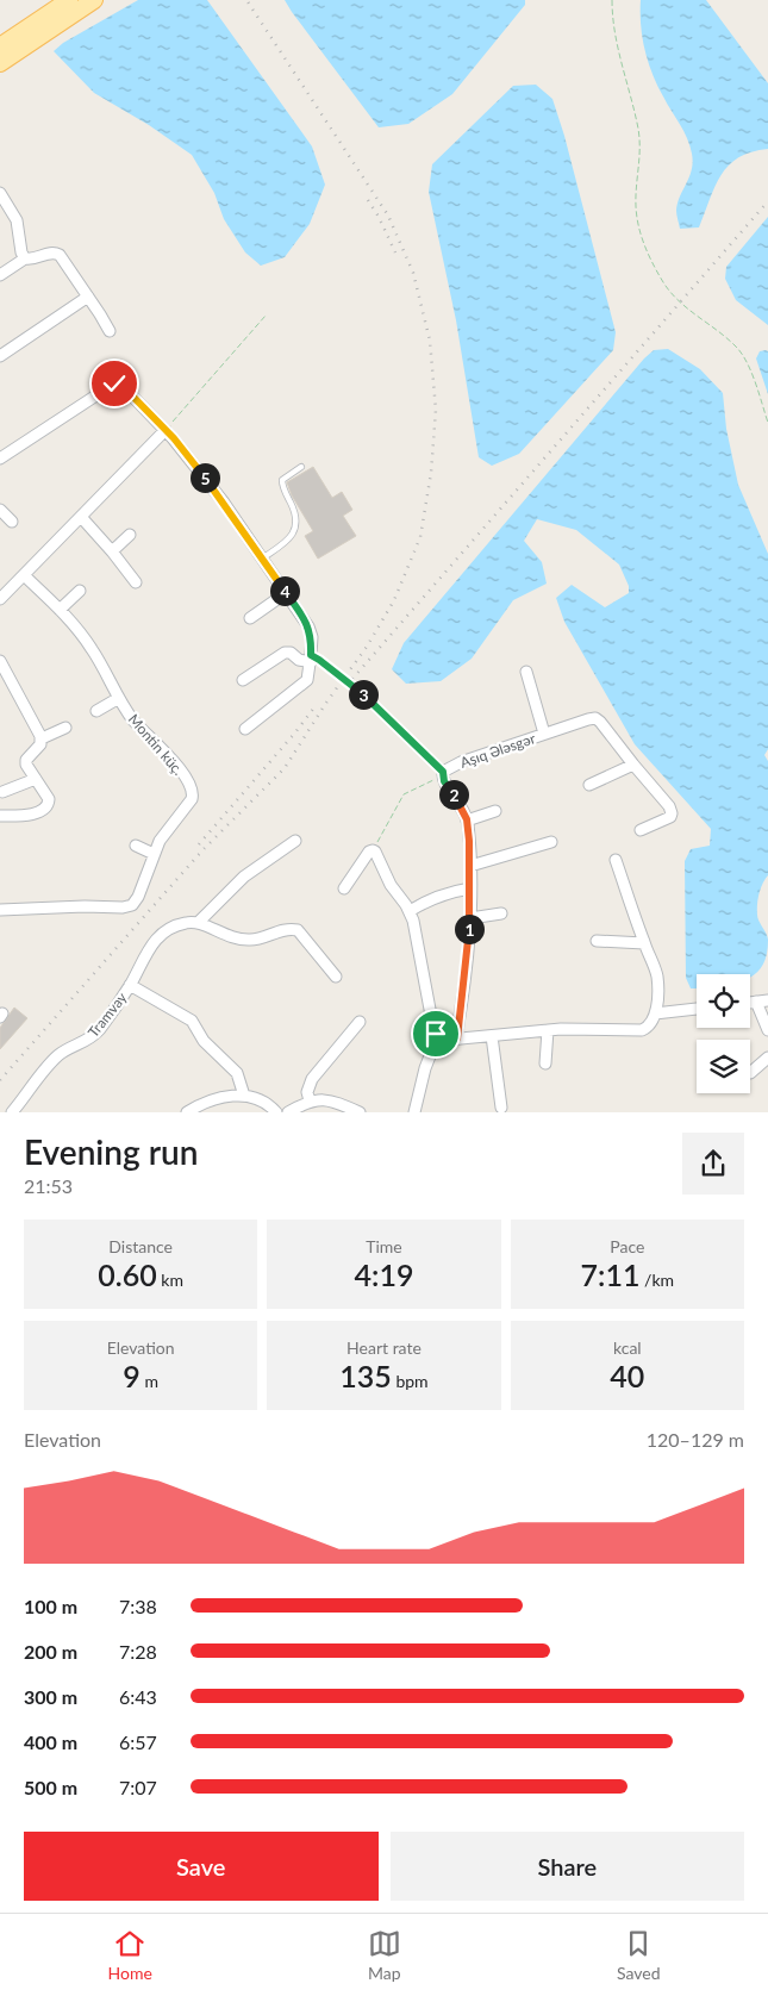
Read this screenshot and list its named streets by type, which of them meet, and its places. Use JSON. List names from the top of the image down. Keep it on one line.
{"streets":{"street":["Montin küç.","Aşıq Ələsgər","Tramvay"]},"page":{"pins":["5","4","3","2","1"],"heading":["Evening run","21:53"],"stats":[["Distance","0.60 km"],["Time","4:19"],["Pace","7:11 /km"],["Elevation","9 m"],["Heart rate","135 bpm"],["kcal","40"]],"chart":["Elevation","120–129 m"],"list":[{"name":"100 m","note":"7:38"},{"name":"200 m","note":"7:28"},{"name":"300 m","note":"6:43"},{"name":"400 m","note":"6:57"},{"name":"500 m","note":"7:07"}],"buttons":["Save","Share"],"tabs":["Home","Map","Saved"]}}
